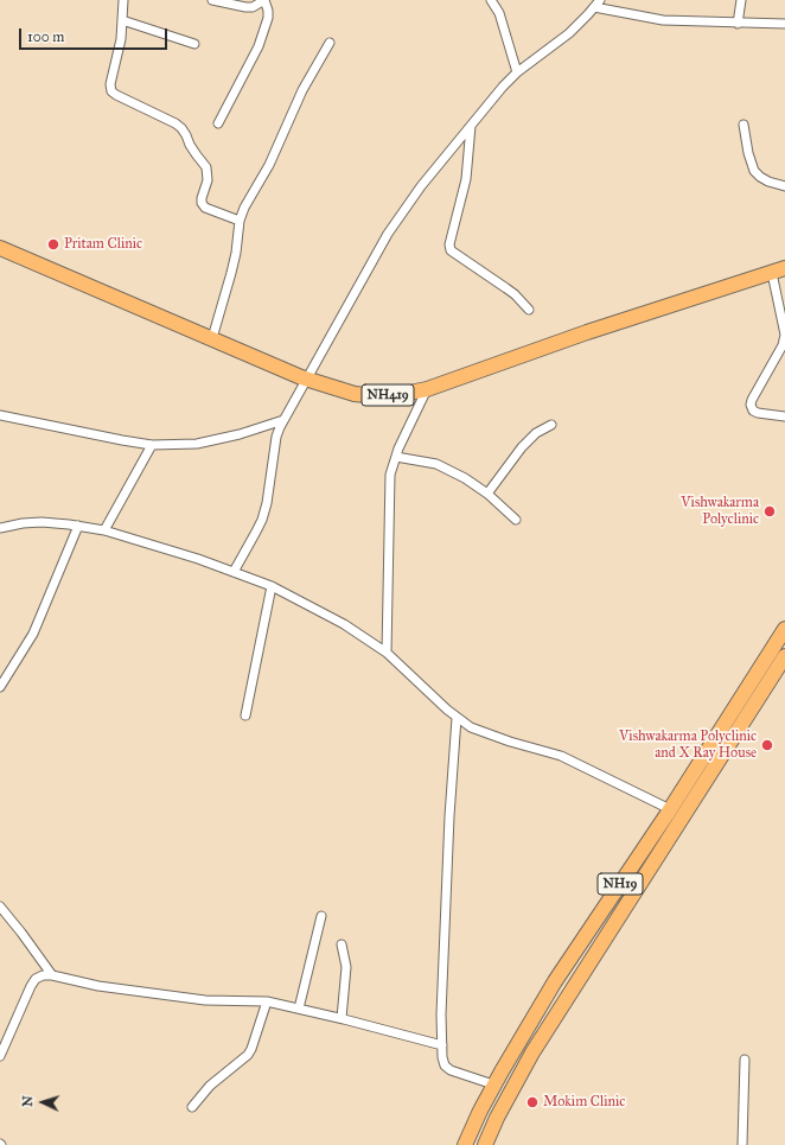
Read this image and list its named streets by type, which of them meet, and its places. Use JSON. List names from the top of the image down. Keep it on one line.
{"streets":{"highway":["NH419","NH19"]},"places":["Pritam Clinic","Vishwakarma Polyclinic","Vishwakarma Polyclinic and X Ray House","Mokim Clinic"],"scale_bar":"100 m","north":"left"}
